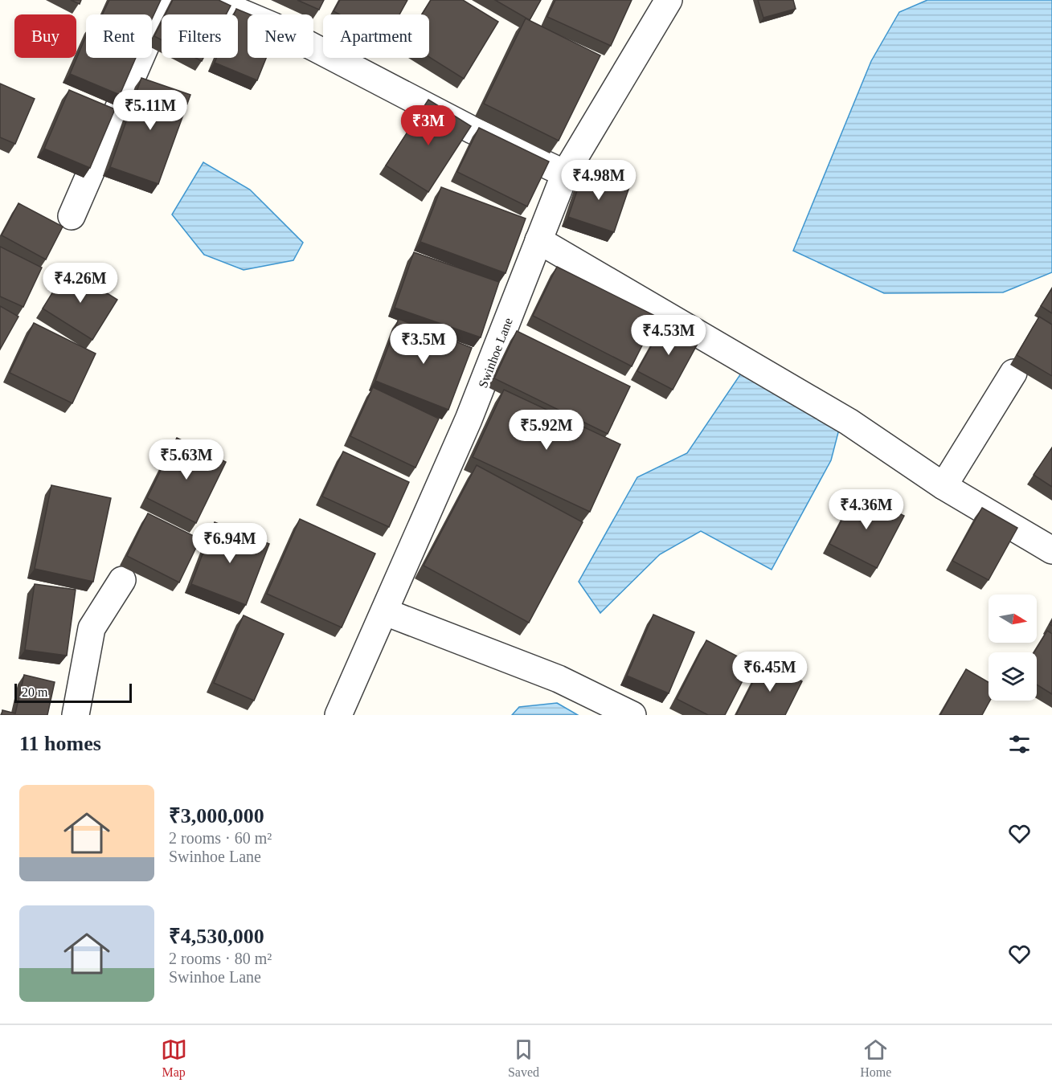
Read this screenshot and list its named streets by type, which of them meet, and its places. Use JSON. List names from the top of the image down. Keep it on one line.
{"streets":{"street":["Swinhoe Lane"]},"scale_bar":"20 m","north":"right","page":{"chip":["Buy","Rent","Filters","New","Apartment"],"price":["₹5.11M","₹3M","₹4.98M","₹4.26M","₹4.53M","₹3.5M","₹5.92M","₹5.63M","₹4.36M","₹6.94M","₹6.45M"],"scale":"20 m","heading":"11 homes","list":[{"name":"₹3,000,000","note":"2 rooms · 60 m² · Swinhoe Lane"},{"name":"₹4,530,000","note":"2 rooms · 80 m² · Swinhoe Lane"}],"tabs":["Map","Saved","Home"]}}
